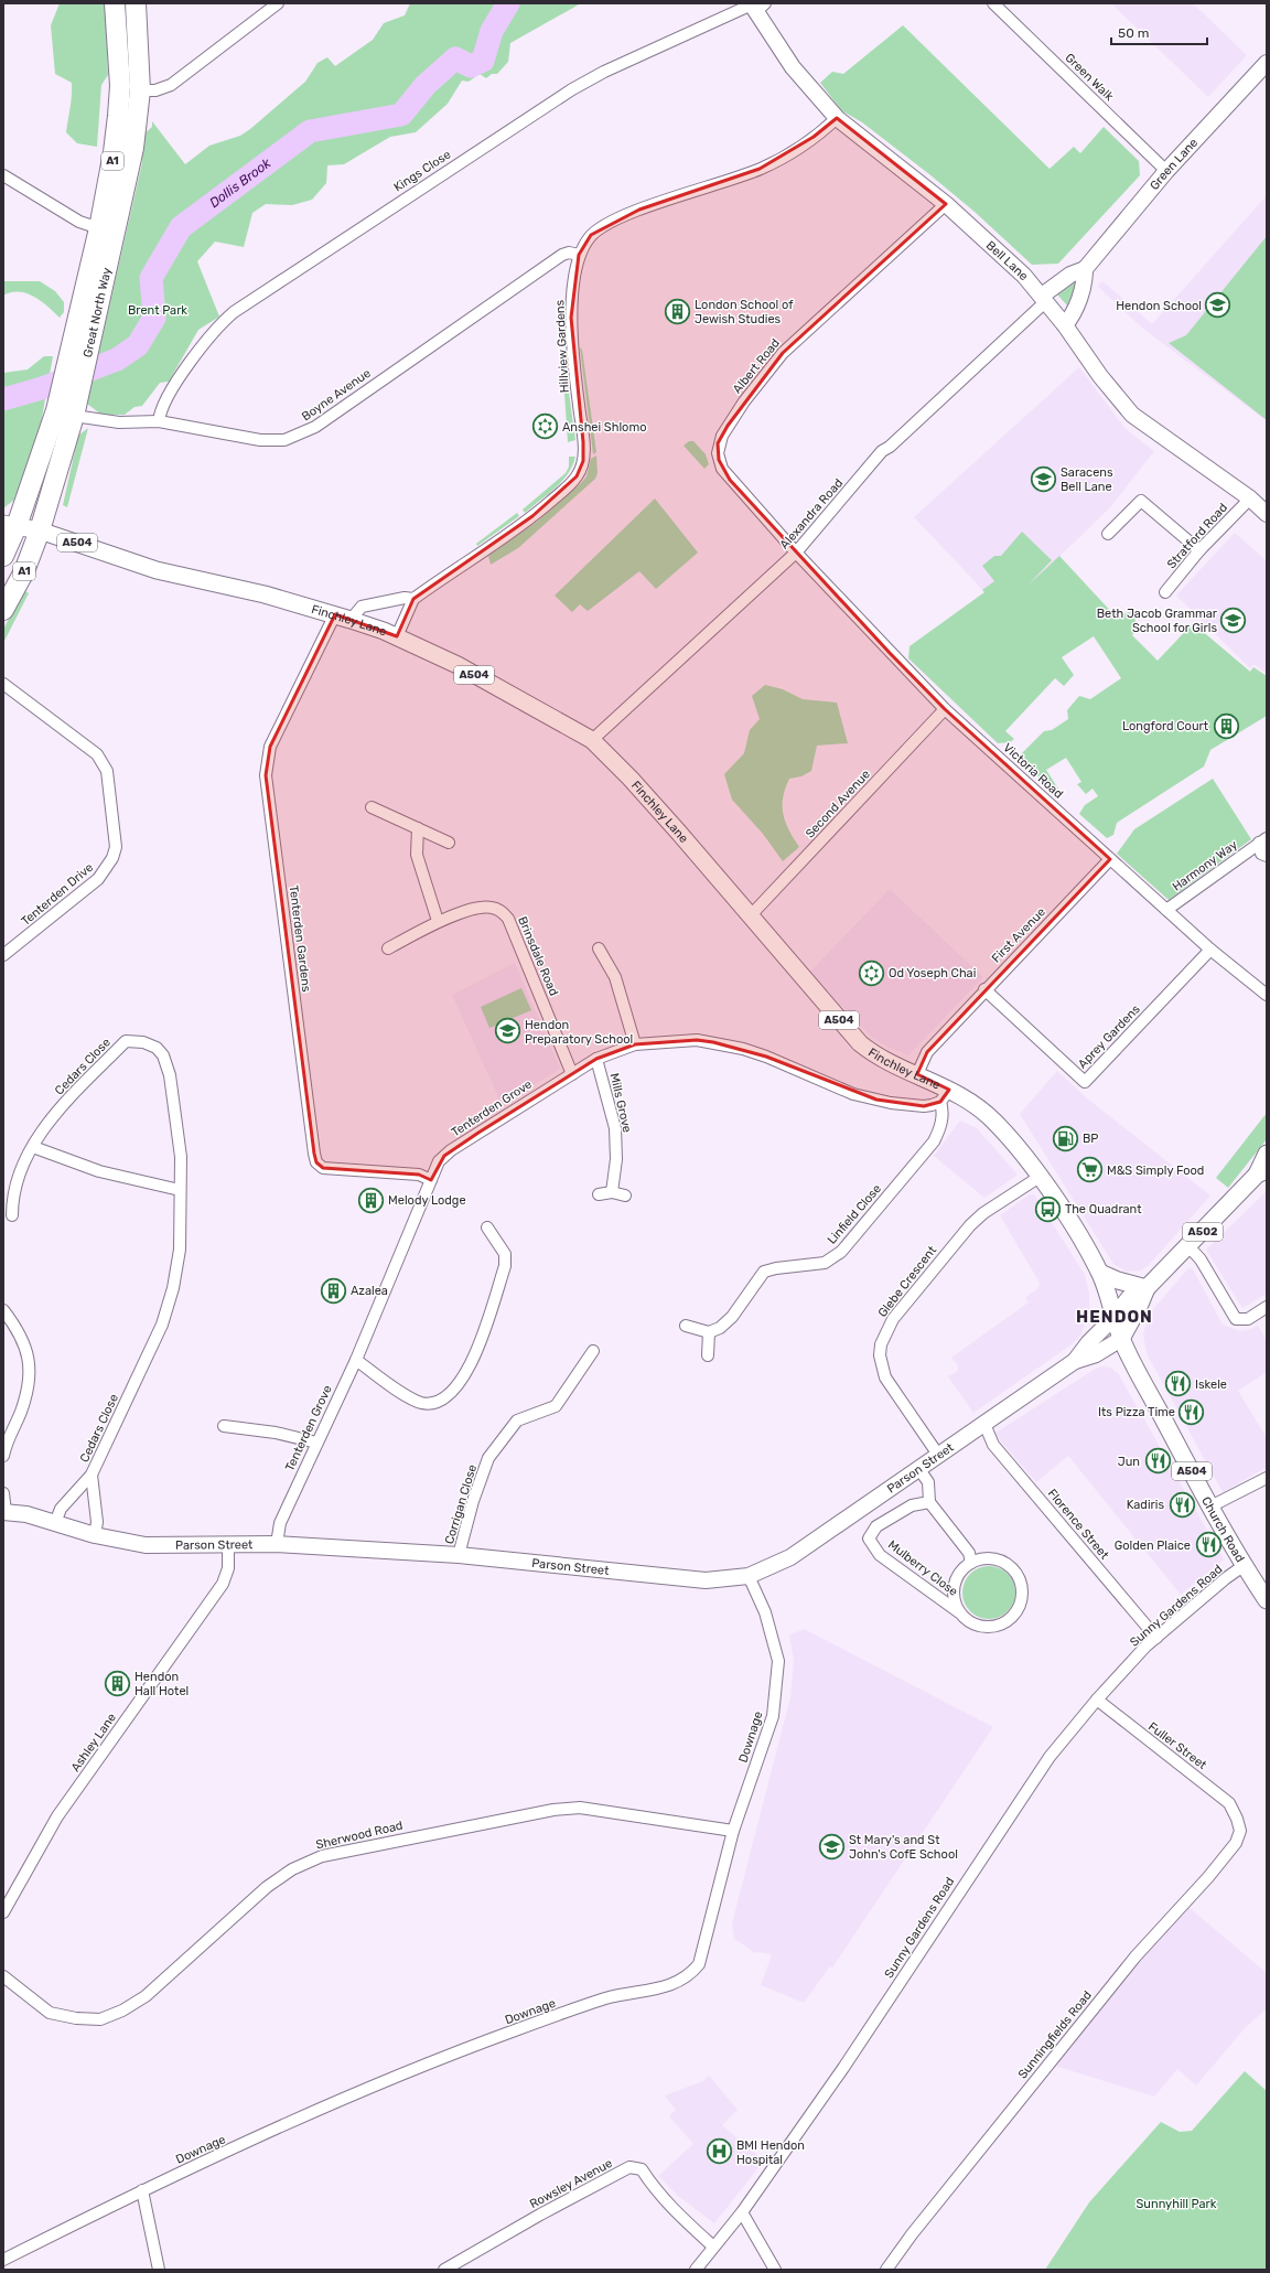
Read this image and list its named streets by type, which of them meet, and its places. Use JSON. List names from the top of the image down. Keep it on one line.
{"streets":{"highway":["A1","Great North Way"],"main road":["Green Lane","Bell Lane","A504","Finchley Lane","A502","Parson Street","Church Road"],"street":["Green Walk","Kings Close","Hillview Gardens","Albert Road","Boyne Avenue","Alexandra Road","Stratford Road","Victoria Road","Second Avenue","Harmony Way","Tenterden Drive","First Avenue","Tenterden Gardens","Brinsdale Road","Aprey Gardens","Cedars Close","Mills Grove","Tenterden Grove","Linfield Close","Glebe Crescent","Corrigan Close","Florence Street","Mulberry Close","Sunny Gardens Road","Downage","Ashley Lane","Fuller Street","Sherwood Road","Sunningfields Road","Rowsley Avenue"]},"crossings":[["Green Walk","Green Lane"],["Green Lane","Bell Lane"],["Green Lane","Alexandra Road"],["Kings Close","Bell Lane"],["Kings Close","Boyne Avenue"],["Bell Lane","Hillview Gardens"],["Bell Lane","Albert Road"],["Bell Lane","Alexandra Road"],["Bell Lane","Stratford Road"],["Great North Way","Boyne Avenue"],["Great North Way","Finchley Lane"],["Hillview Gardens","Boyne Avenue"],["Albert Road","Alexandra Road"],["Albert Road","Victoria Road"],["Alexandra Road","Finchley Lane"],["Alexandra Road","Victoria Road"],["Finchley Lane","Second Avenue"],["Finchley Lane","First Avenue"],["Finchley Lane","Tenterden Gardens"],["Finchley Lane","Tenterden Grove"],["Finchley Lane","Linfield Close"],["Finchley Lane","A502"],["Finchley Lane","Glebe Crescent"],["Finchley Lane","Parson Street"],["Finchley Lane","Church Road"],["Victoria Road","Second Avenue"],["Victoria Road","Harmony Way"],["Victoria Road","First Avenue"],["Victoria Road","Aprey Gardens"],["First Avenue","Aprey Gardens"],["Tenterden Gardens","Tenterden Grove"],["Brinsdale Road","Tenterden Grove"],["Cedars Close","Parson Street"],["Mills Grove","Tenterden Grove"],["Tenterden Grove","Linfield Close"],["Tenterden Grove","Parson Street"],["A502","Parson Street"],["A502","Church Road"],["Glebe Crescent","Parson Street"],["Parson Street","Corrigan Close"],["Parson Street","Florence Street"],["Parson Street","Church Road"],["Parson Street","Downage"],["Parson Street","Ashley Lane"],["Florence Street","Sunny Gardens Road"],["Church Road","Sunny Gardens Road"],["Sunny Gardens Road","Fuller Street"],["Sunny Gardens Road","Rowsley Avenue"],["Downage","Sherwood Road"],["Fuller Street","Sunningfields Road"]],"districts":["HENDON"],"water":["Dollis Brook"],"parks":["Brent Park","Sunnyhill Park"],"places":{"school or university":["Hendon School","Saracens Bell Lane","Beth Jacob Grammar School for Girls","Hendon Preparatory School","St Mary's and St John's CofE School"],"building":["London School of Jewish Studies","Longford Court","Melody Lodge","Azalea","Hendon Hall Hotel"],"synagogue":["Anshei Shlomo","Od Yoseph Chai"],"fuel station":["BP"],"supermarket":["M&S Simply Food"],"bus stop":["The Quadrant"],"restaurant":["Iskele","Its Pizza Time","Jun","Kadiris","Golden Plaice"],"hospital":["BMI Hendon Hospital"]},"scale_bar":"50 m"}
